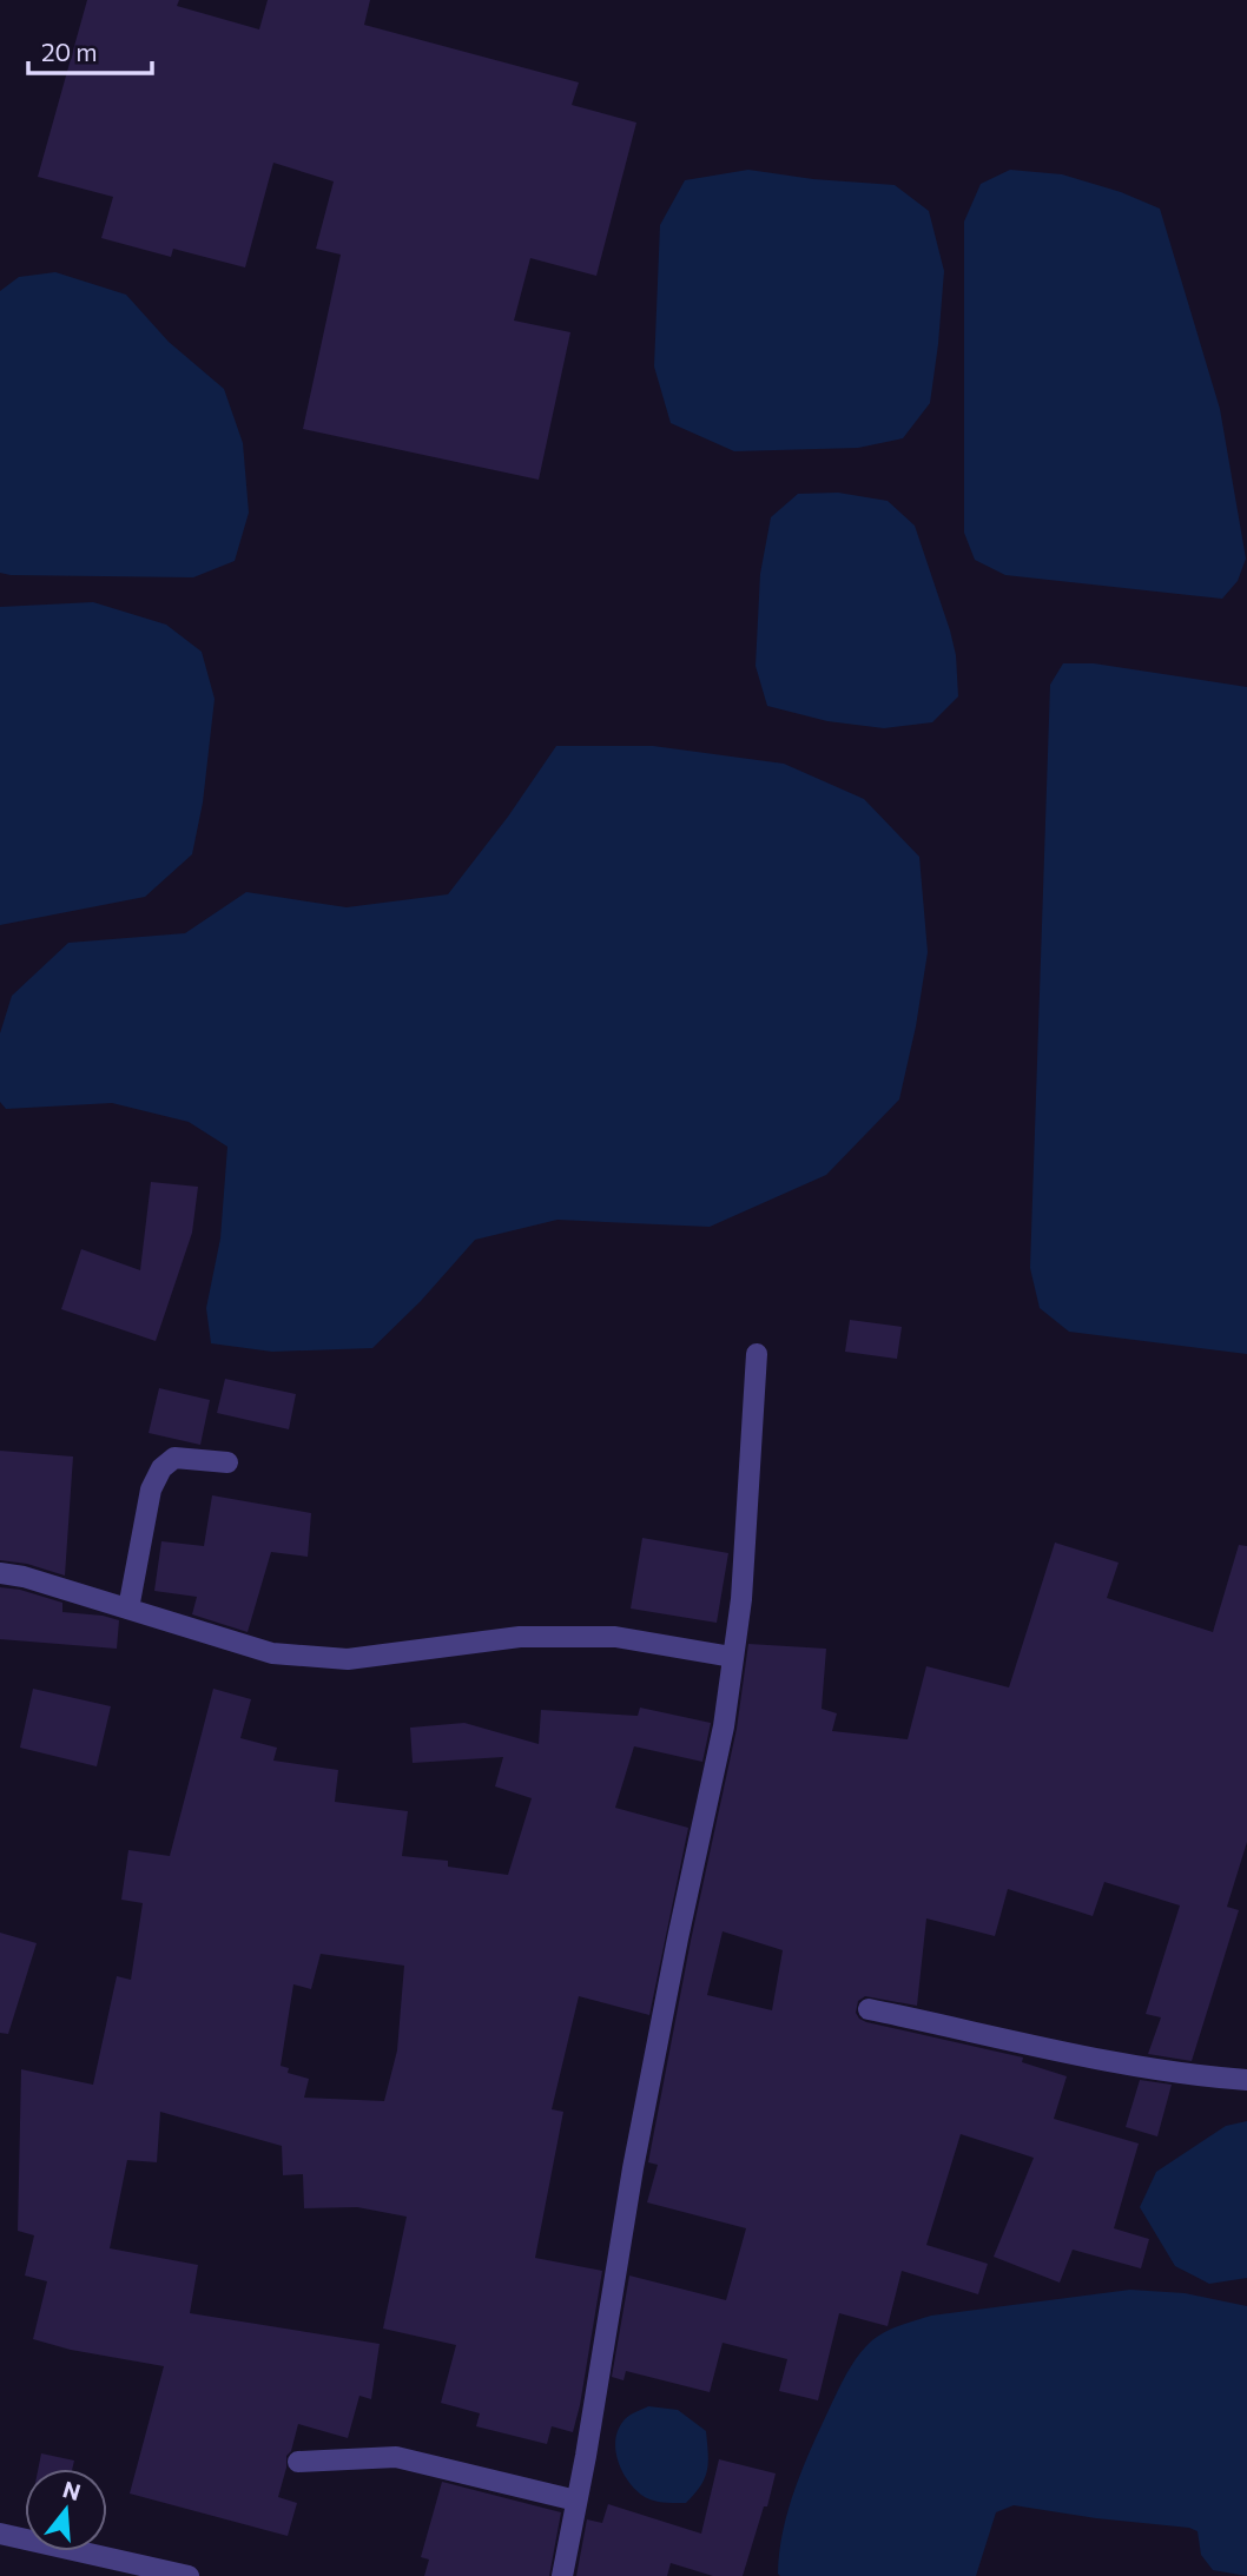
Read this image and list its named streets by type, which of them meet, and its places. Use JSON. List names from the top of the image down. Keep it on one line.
{"scale_bar":"20 m","north":"top"}
